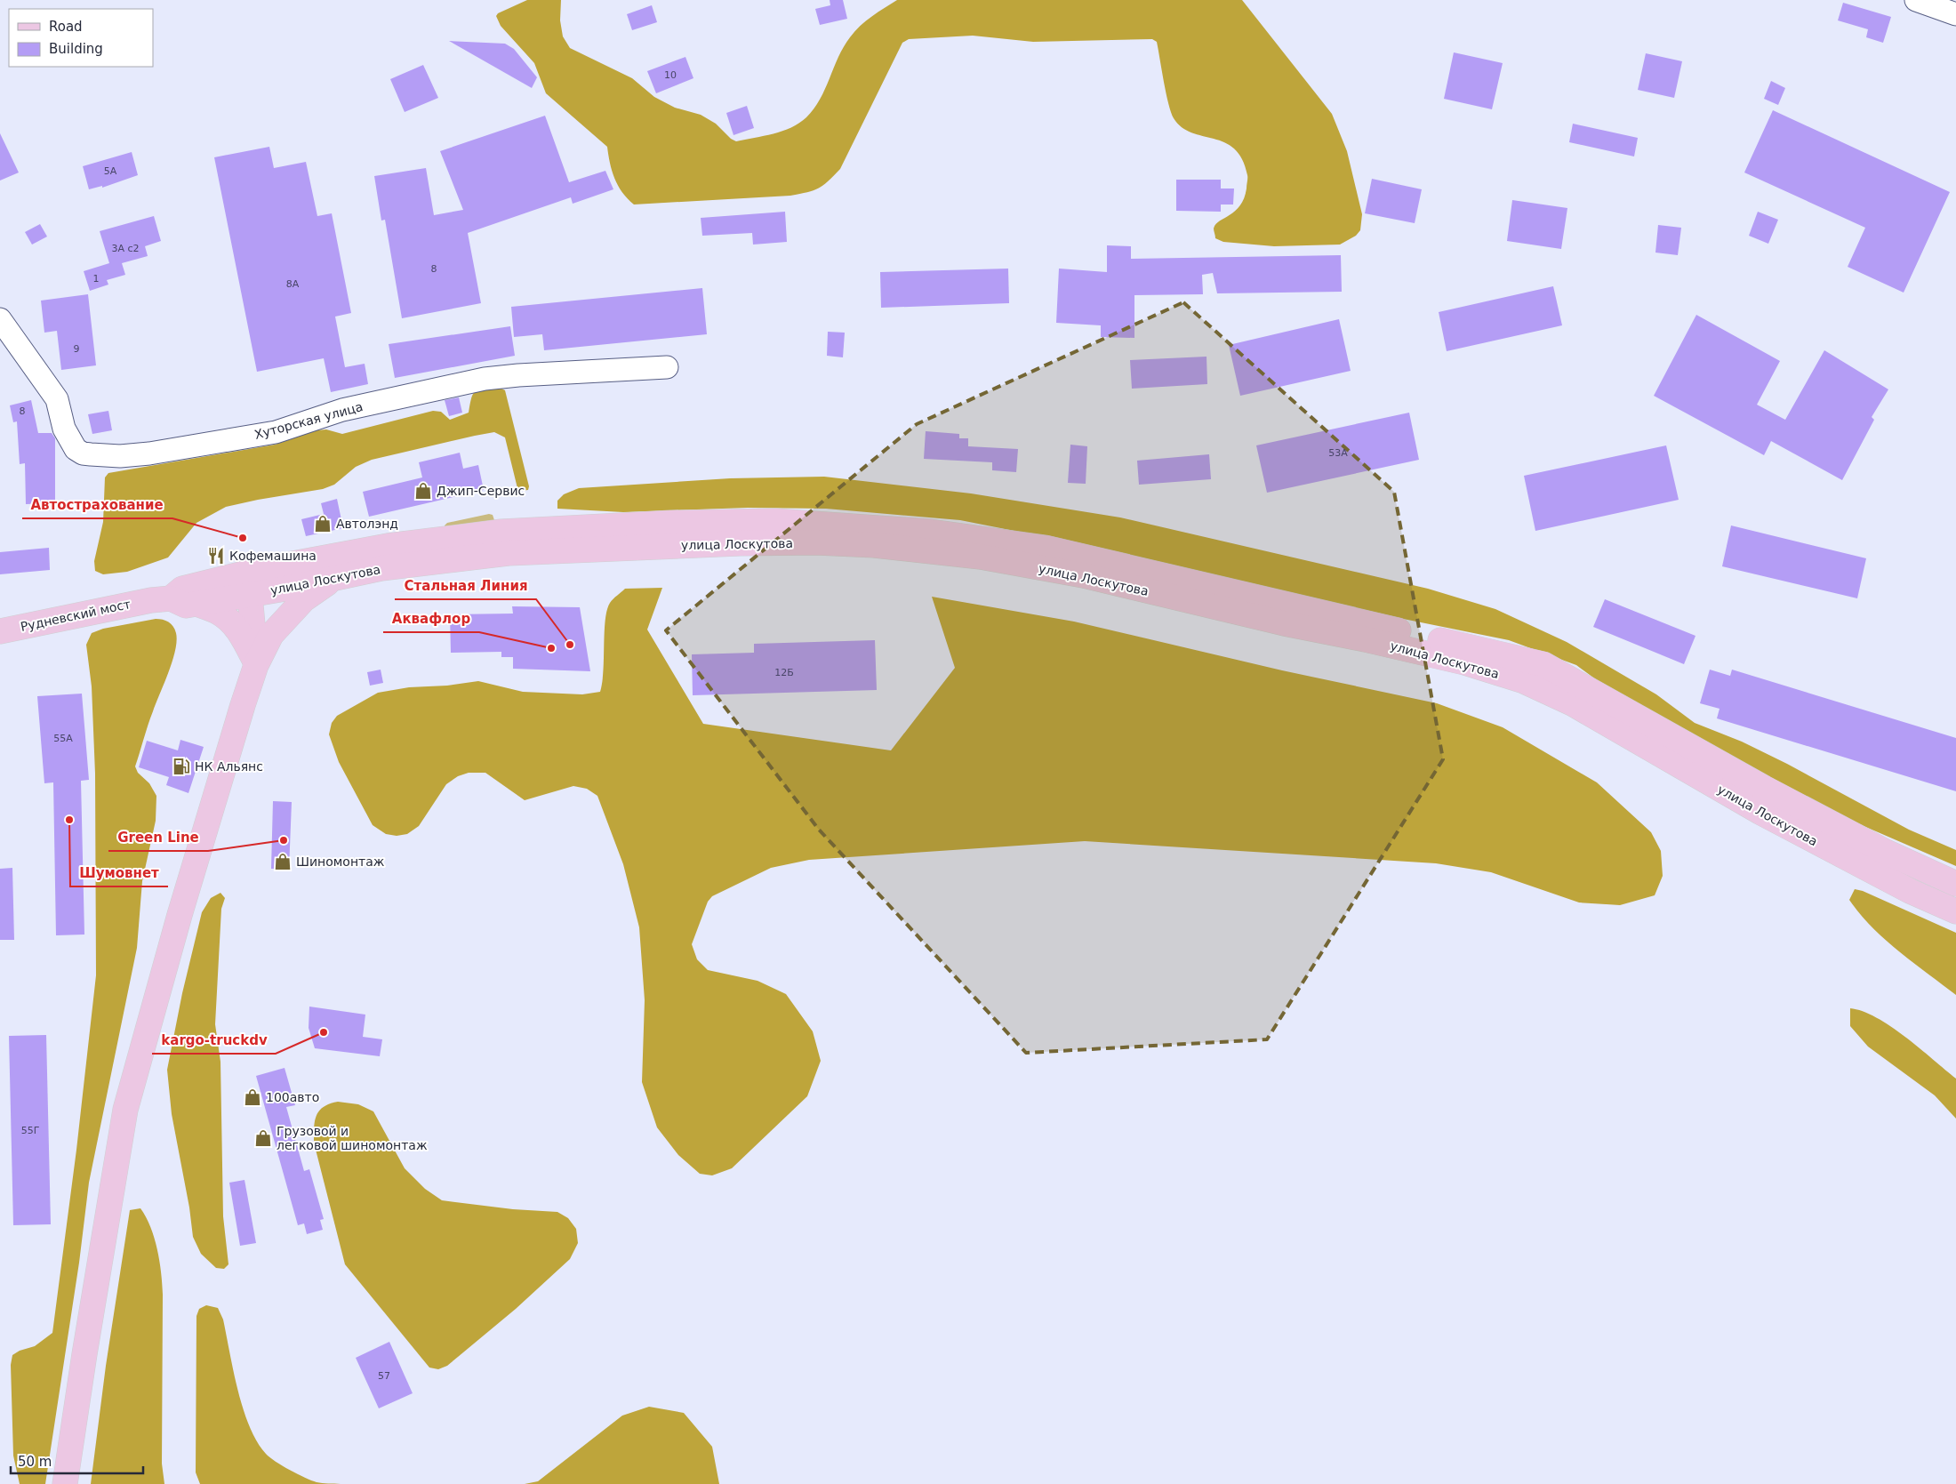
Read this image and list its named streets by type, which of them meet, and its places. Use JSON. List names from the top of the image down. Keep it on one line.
{"streets":{"main road":["улица Лоскутова","Рудневский мост"],"street":["Хуторская улица"]},"crossings":[["улица Лоскутова","Рудневский мост"]],"places":{"shop":["Джип-Сервис","Автолэнд","Шиномонтаж","100авто","Грузовой и легковой шиномонтаж"],"other":["Автострахование","Стальная Линия","Аквафлор","Шумовнет","Green Line","kargo-truckdv"],"restaurant":["Кофемашина"],"fuel station":["НК Альянс"]},"house_numbers":["10","5А","3А с2","8","1","8А","9","8","53А","12Б","55А","55Г","57"],"legend":["Road","Building"],"scale_bar":"50 m"}
